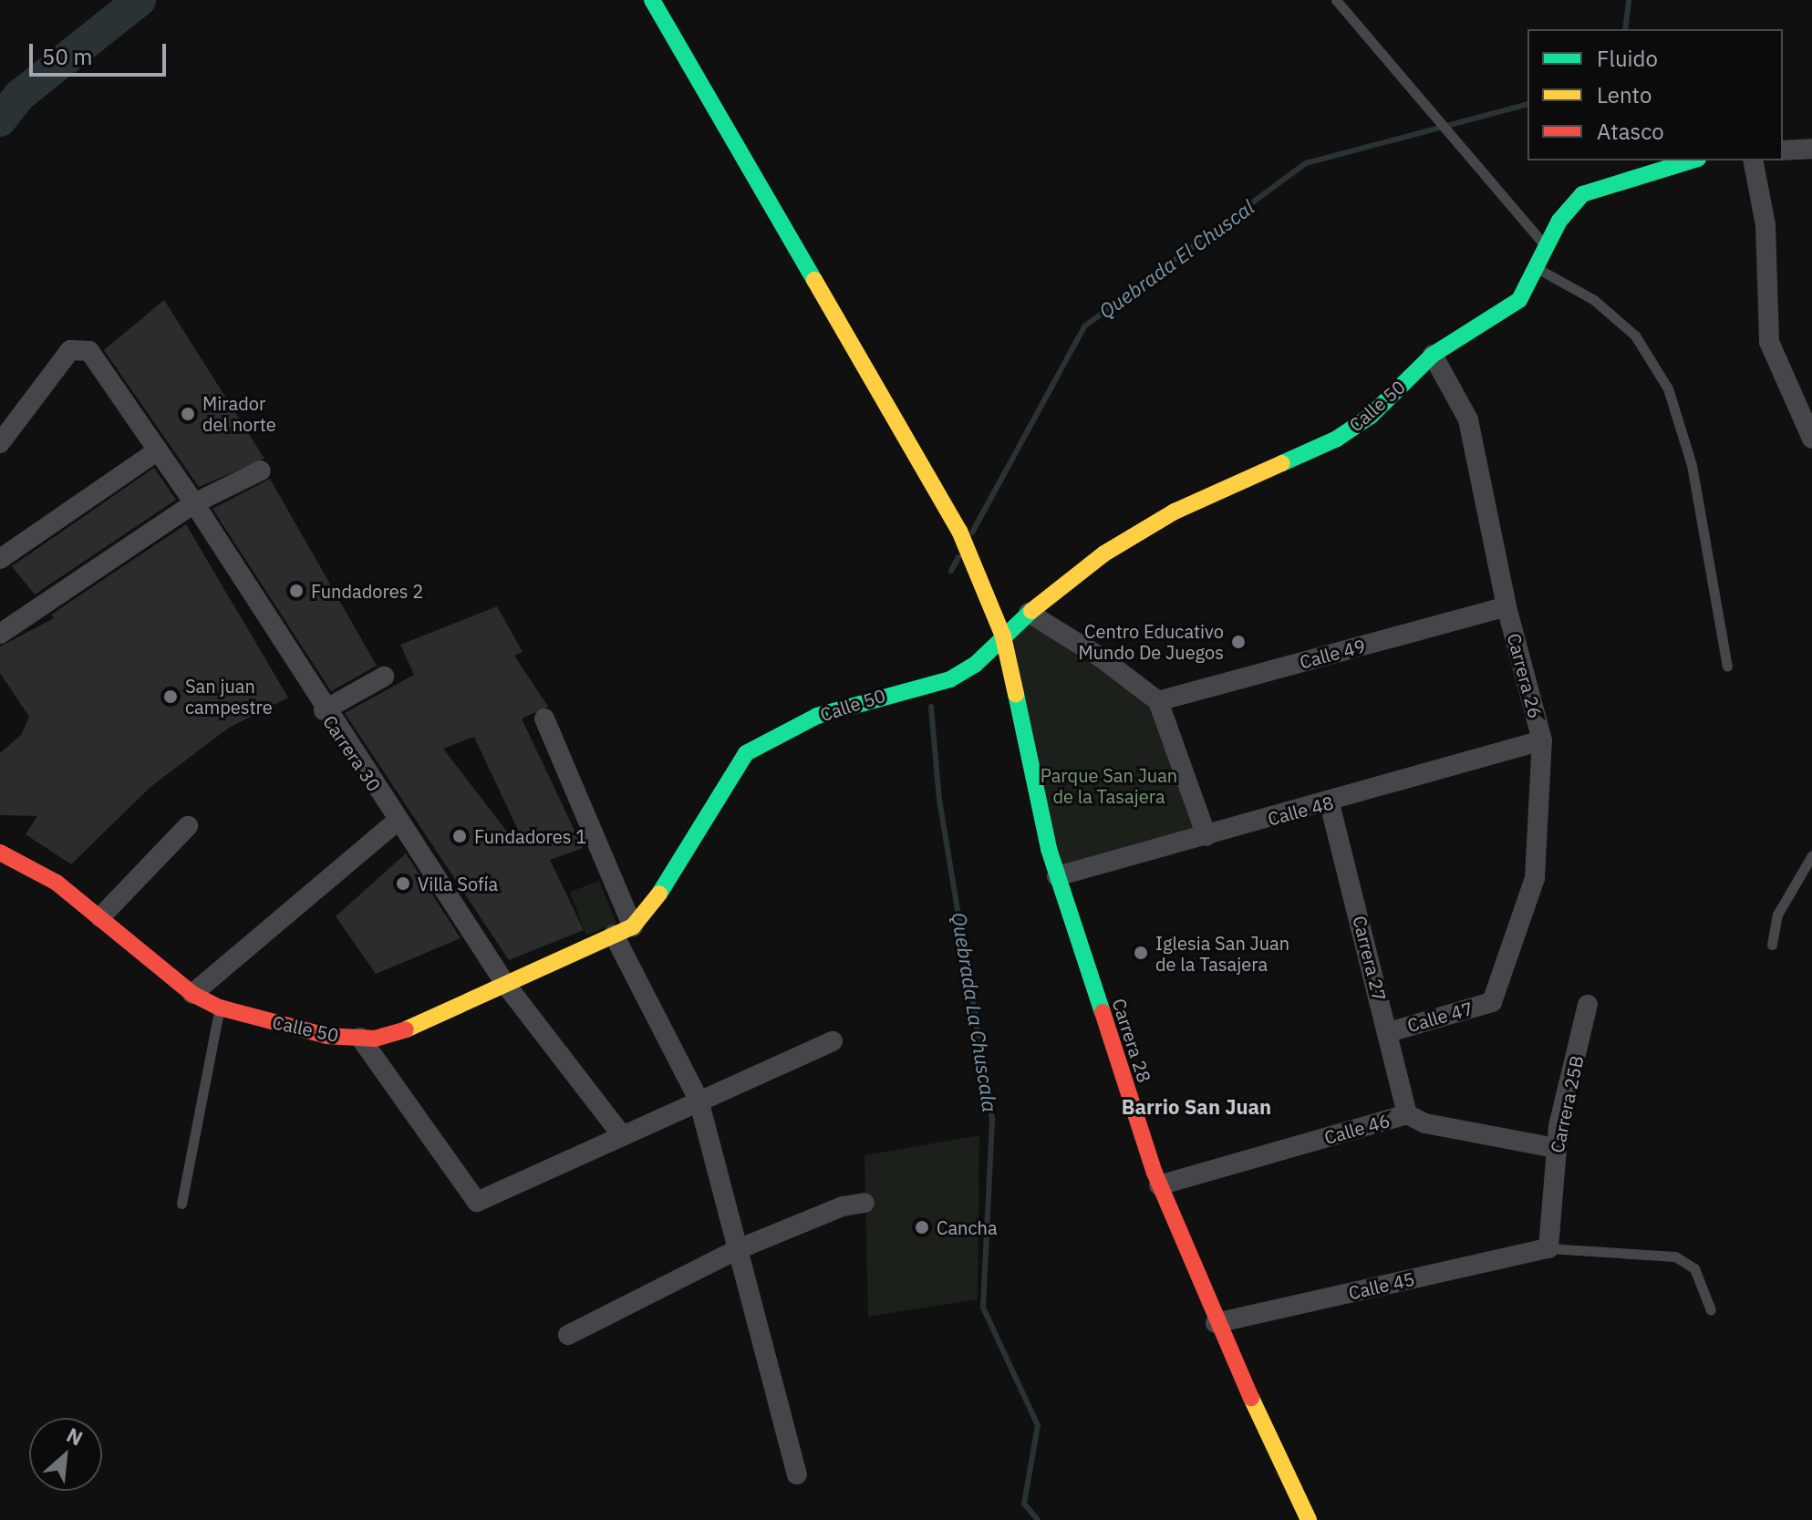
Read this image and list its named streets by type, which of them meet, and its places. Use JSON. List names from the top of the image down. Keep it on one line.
{"streets":{"street":["Calle 50","Calle 49","Carrera 26","Carrera 30","Calle 48","Carrera 27","Calle 47","Carrera 28","Carrera 25B","Calle 46","Calle 45"]},"crossings":[["Calle 50","Carrera 26"],["Calle 50","Carrera 30"],["Calle 50","Carrera 28"],["Calle 49","Carrera 26"],["Carrera 26","Calle 48"],["Carrera 26","Calle 47"],["Calle 48","Carrera 27"],["Calle 48","Carrera 28"],["Carrera 27","Calle 47"],["Carrera 27","Calle 46"],["Carrera 28","Calle 46"],["Carrera 28","Calle 45"],["Carrera 25B","Calle 46"],["Carrera 25B","Calle 45"]],"districts":["Barrio San Juan"],"water":["Quebrada El Chuscal","Quebrada La Chuscala"],"parks":["Parque San Juan de la Tasajera"],"places":["Mirador del norte","Fundadores 2","Centro Educativo Mundo De Juegos","San juan campestre","Fundadores 1","Villa Sofía","Iglesia San Juan de la Tasajera","Cancha"],"legend":["Fluido","Lento","Atasco"],"scale_bar":"50 m","north":"top right"}
